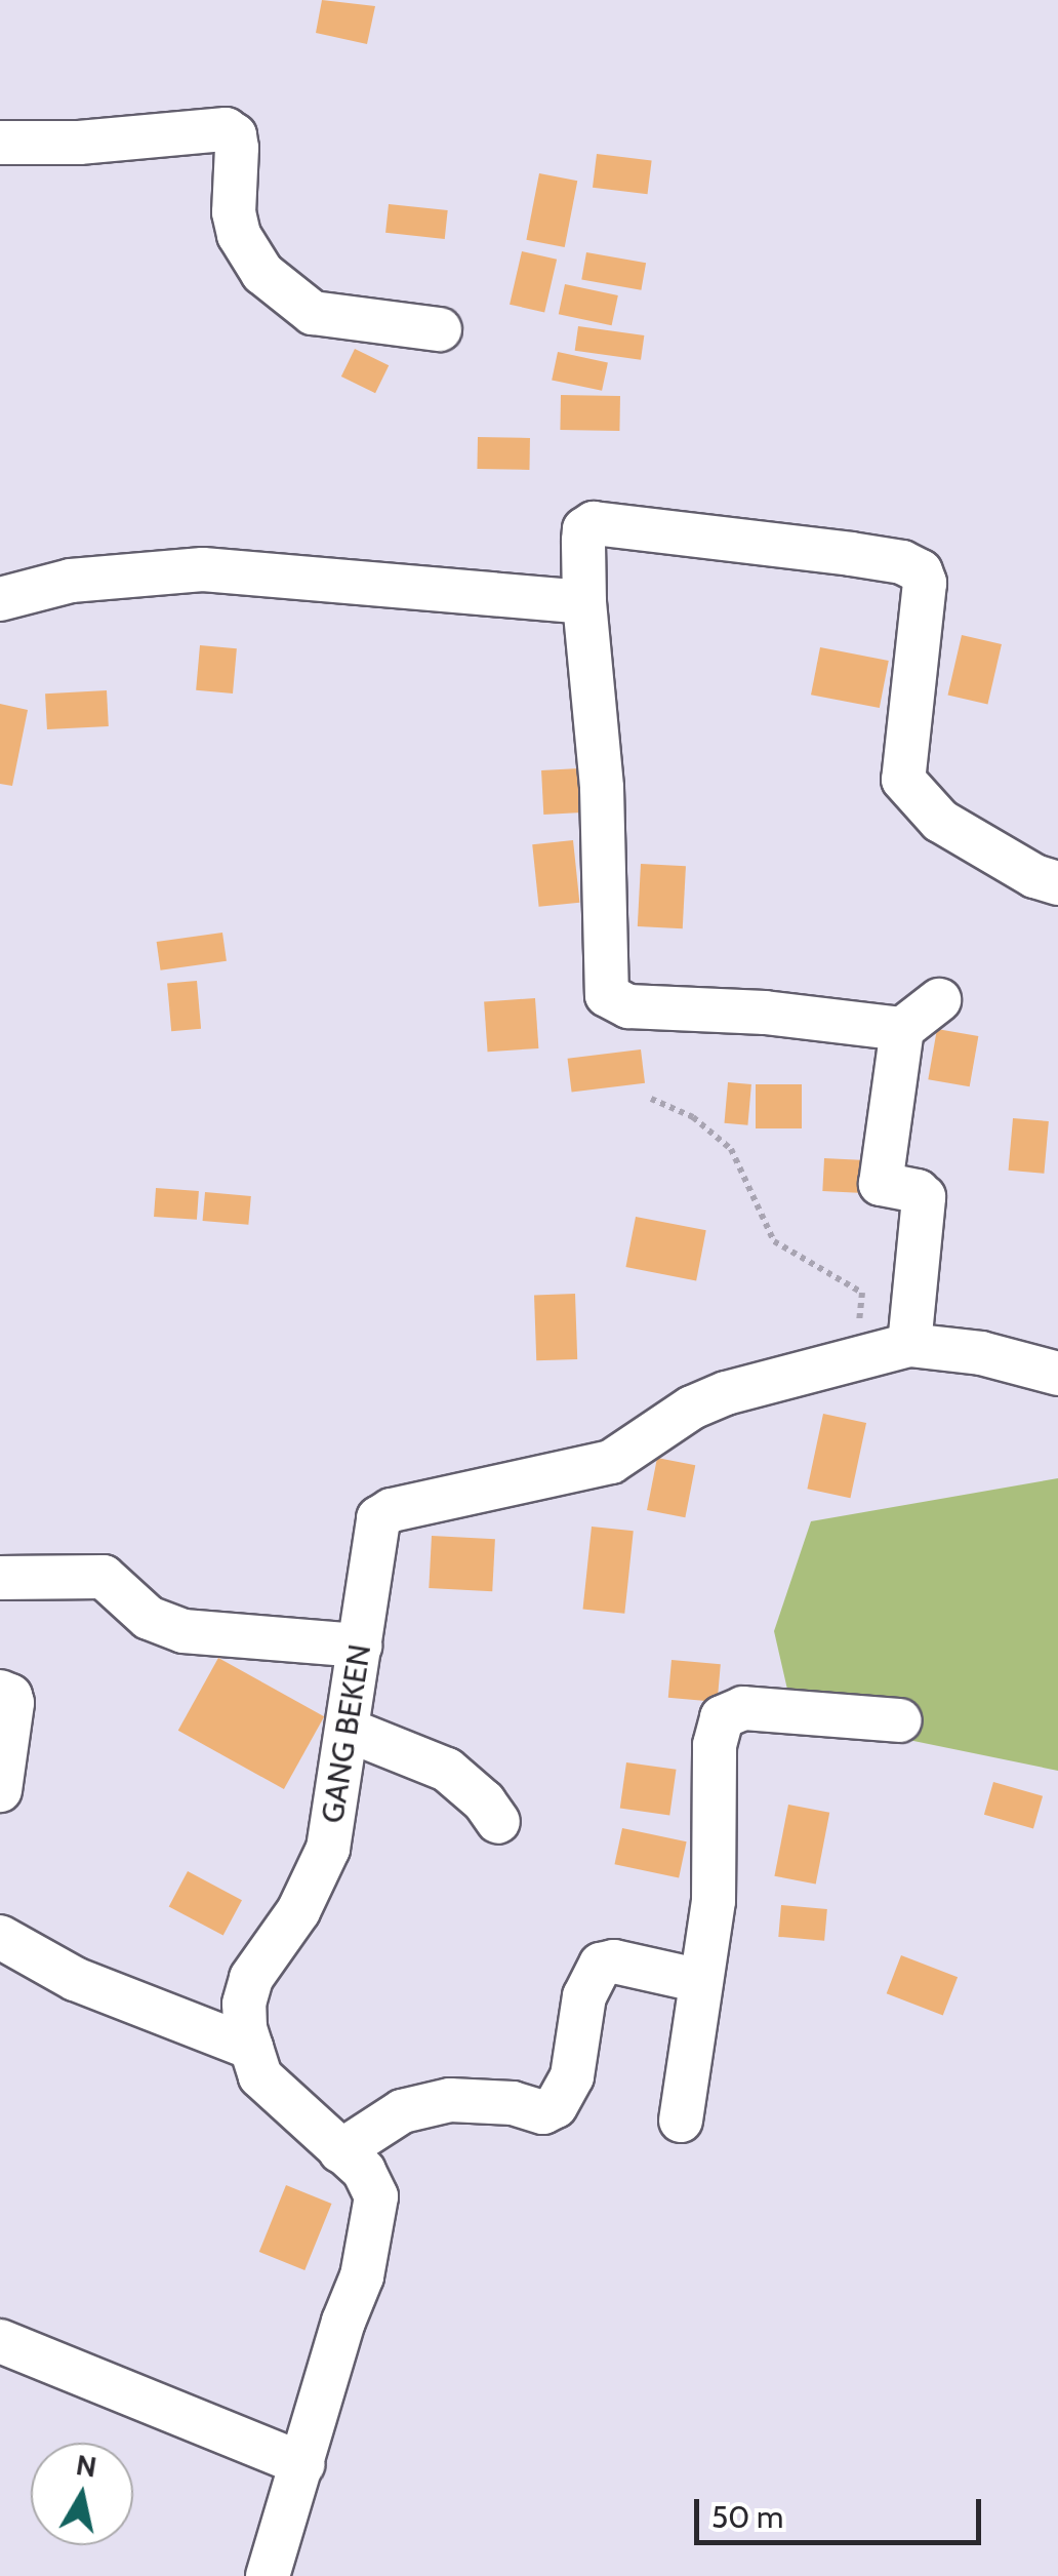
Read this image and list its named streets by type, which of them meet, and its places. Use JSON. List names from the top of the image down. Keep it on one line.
{"streets":{"street":["GANG BEKEN"]},"scale_bar":"50 m","north":"top"}
